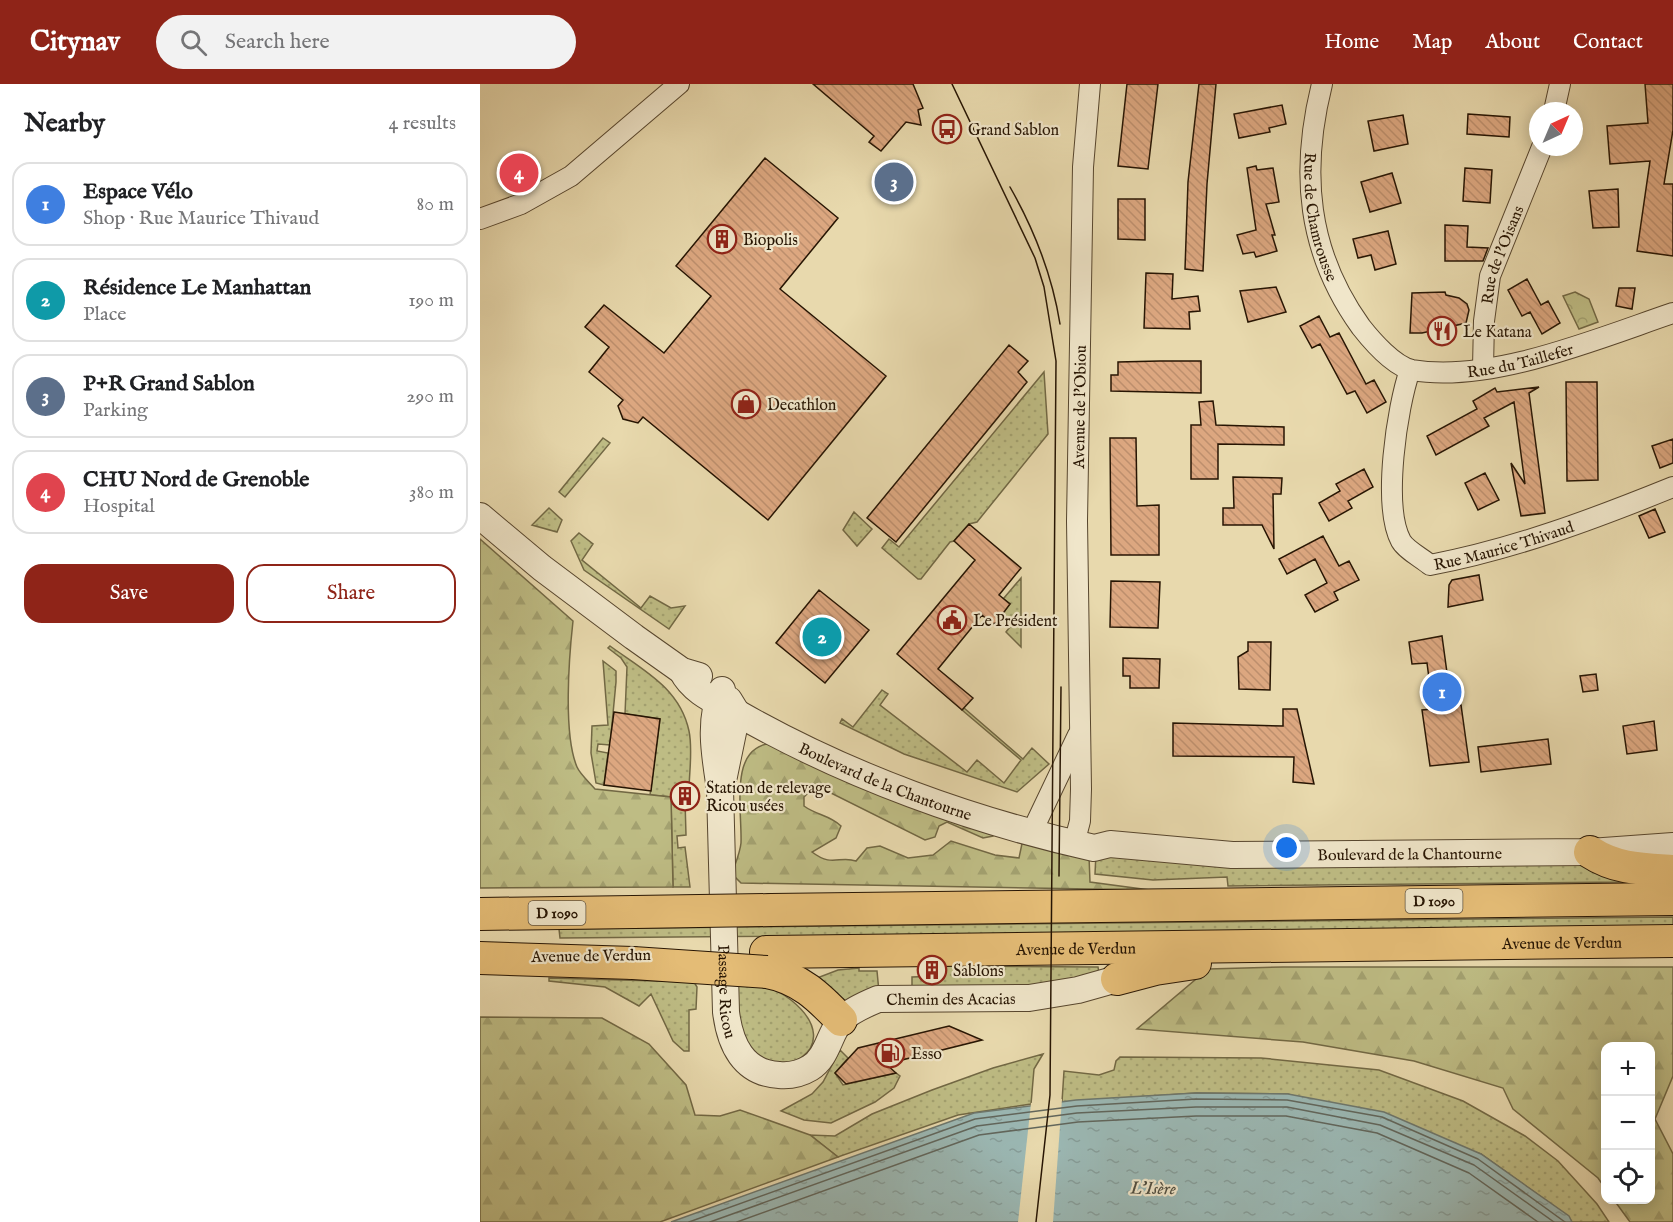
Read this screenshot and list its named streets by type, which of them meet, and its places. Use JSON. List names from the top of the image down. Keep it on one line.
{"streets":{"main road":["D 1090","Avenue de Verdun"],"street":["Rue de Chamrousse","Rue de l'Oisans","Rue du Taillefer","Avenue de l'Obiou","Rue Maurice Thivaud","Boulevard de la Chantourne","Passage Ricou","Chemin des Acacias"]},"crossings":[["Rue de Chamrousse","Rue du Taillefer"],["Rue de Chamrousse","Rue Maurice Thivaud"],["Rue de l'Oisans","Rue du Taillefer"],["Rue du Taillefer","Rue Maurice Thivaud"],["Avenue de l'Obiou","Boulevard de la Chantourne"],["Passage Ricou","Chemin des Acacias"]],"water":["L'Isère"],"places":{"bus stop":["Grand Sablon"],"building":["Biopolis","Station de relevage Ricou usées","Sablons"],"restaurant":["Le Katana"],"shop":["Decathlon"],"public building":["Le Président"],"fuel station":["Esso"]},"north":"top right","page":{"header":"Citynav","search":"Search here","nav":["Home","Map","About","Contact"],"heading":["Nearby","4 results"],"pins":["4","3","2","1"],"list":[{"mark":"1","name":"Espace Vélo","note":"Shop · Rue Maurice Thivaud","value":"80 m"},{"mark":"2","name":"Résidence Le Manhattan","note":"Place","value":"190 m"},{"mark":"3","name":"P+R Grand Sablon","note":"Parking","value":"290 m"},{"mark":"4","name":"CHU Nord de Grenoble","note":"Hospital","value":"380 m"}],"buttons":["Save","Share"],"map_buttons":["+","−"]}}
